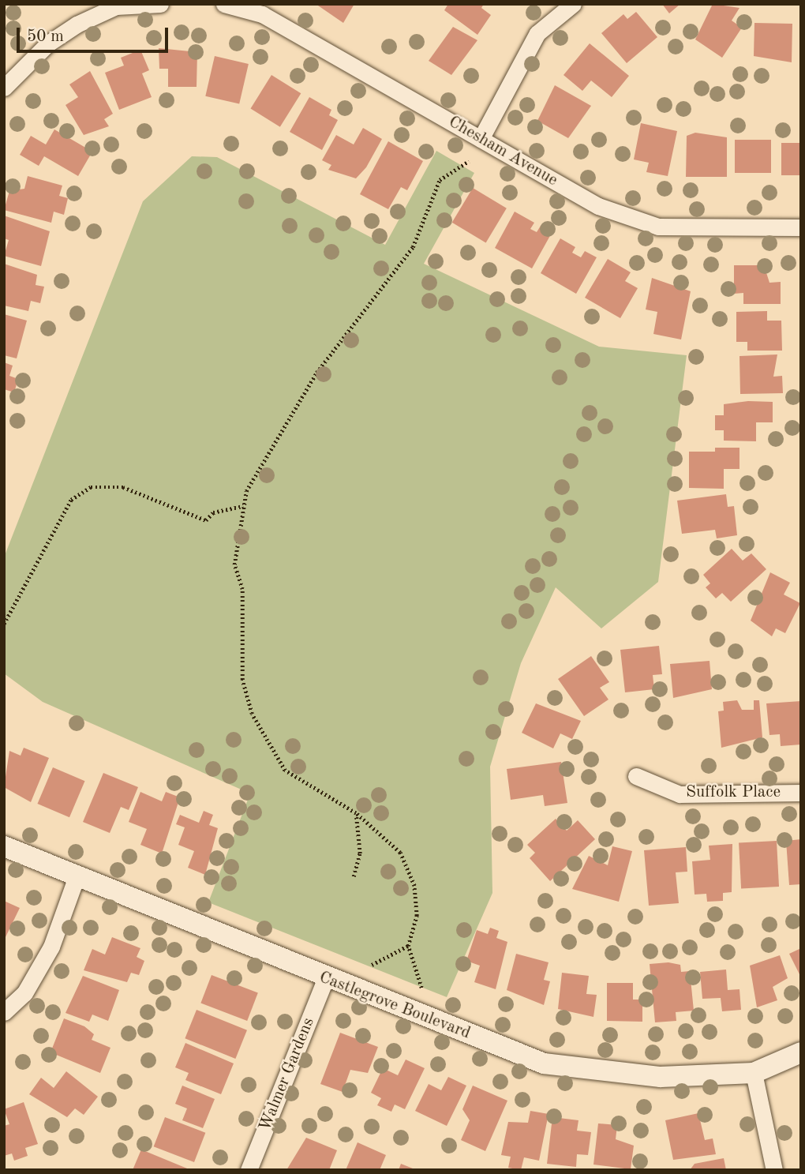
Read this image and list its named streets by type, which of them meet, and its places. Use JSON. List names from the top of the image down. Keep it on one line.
{"streets":{"street":["Chesham Avenue","Suffolk Place","Castlegrove Boulevard","Walmer Gardens"]},"crossings":[["Castlegrove Boulevard","Walmer Gardens"]],"scale_bar":"50 m"}
